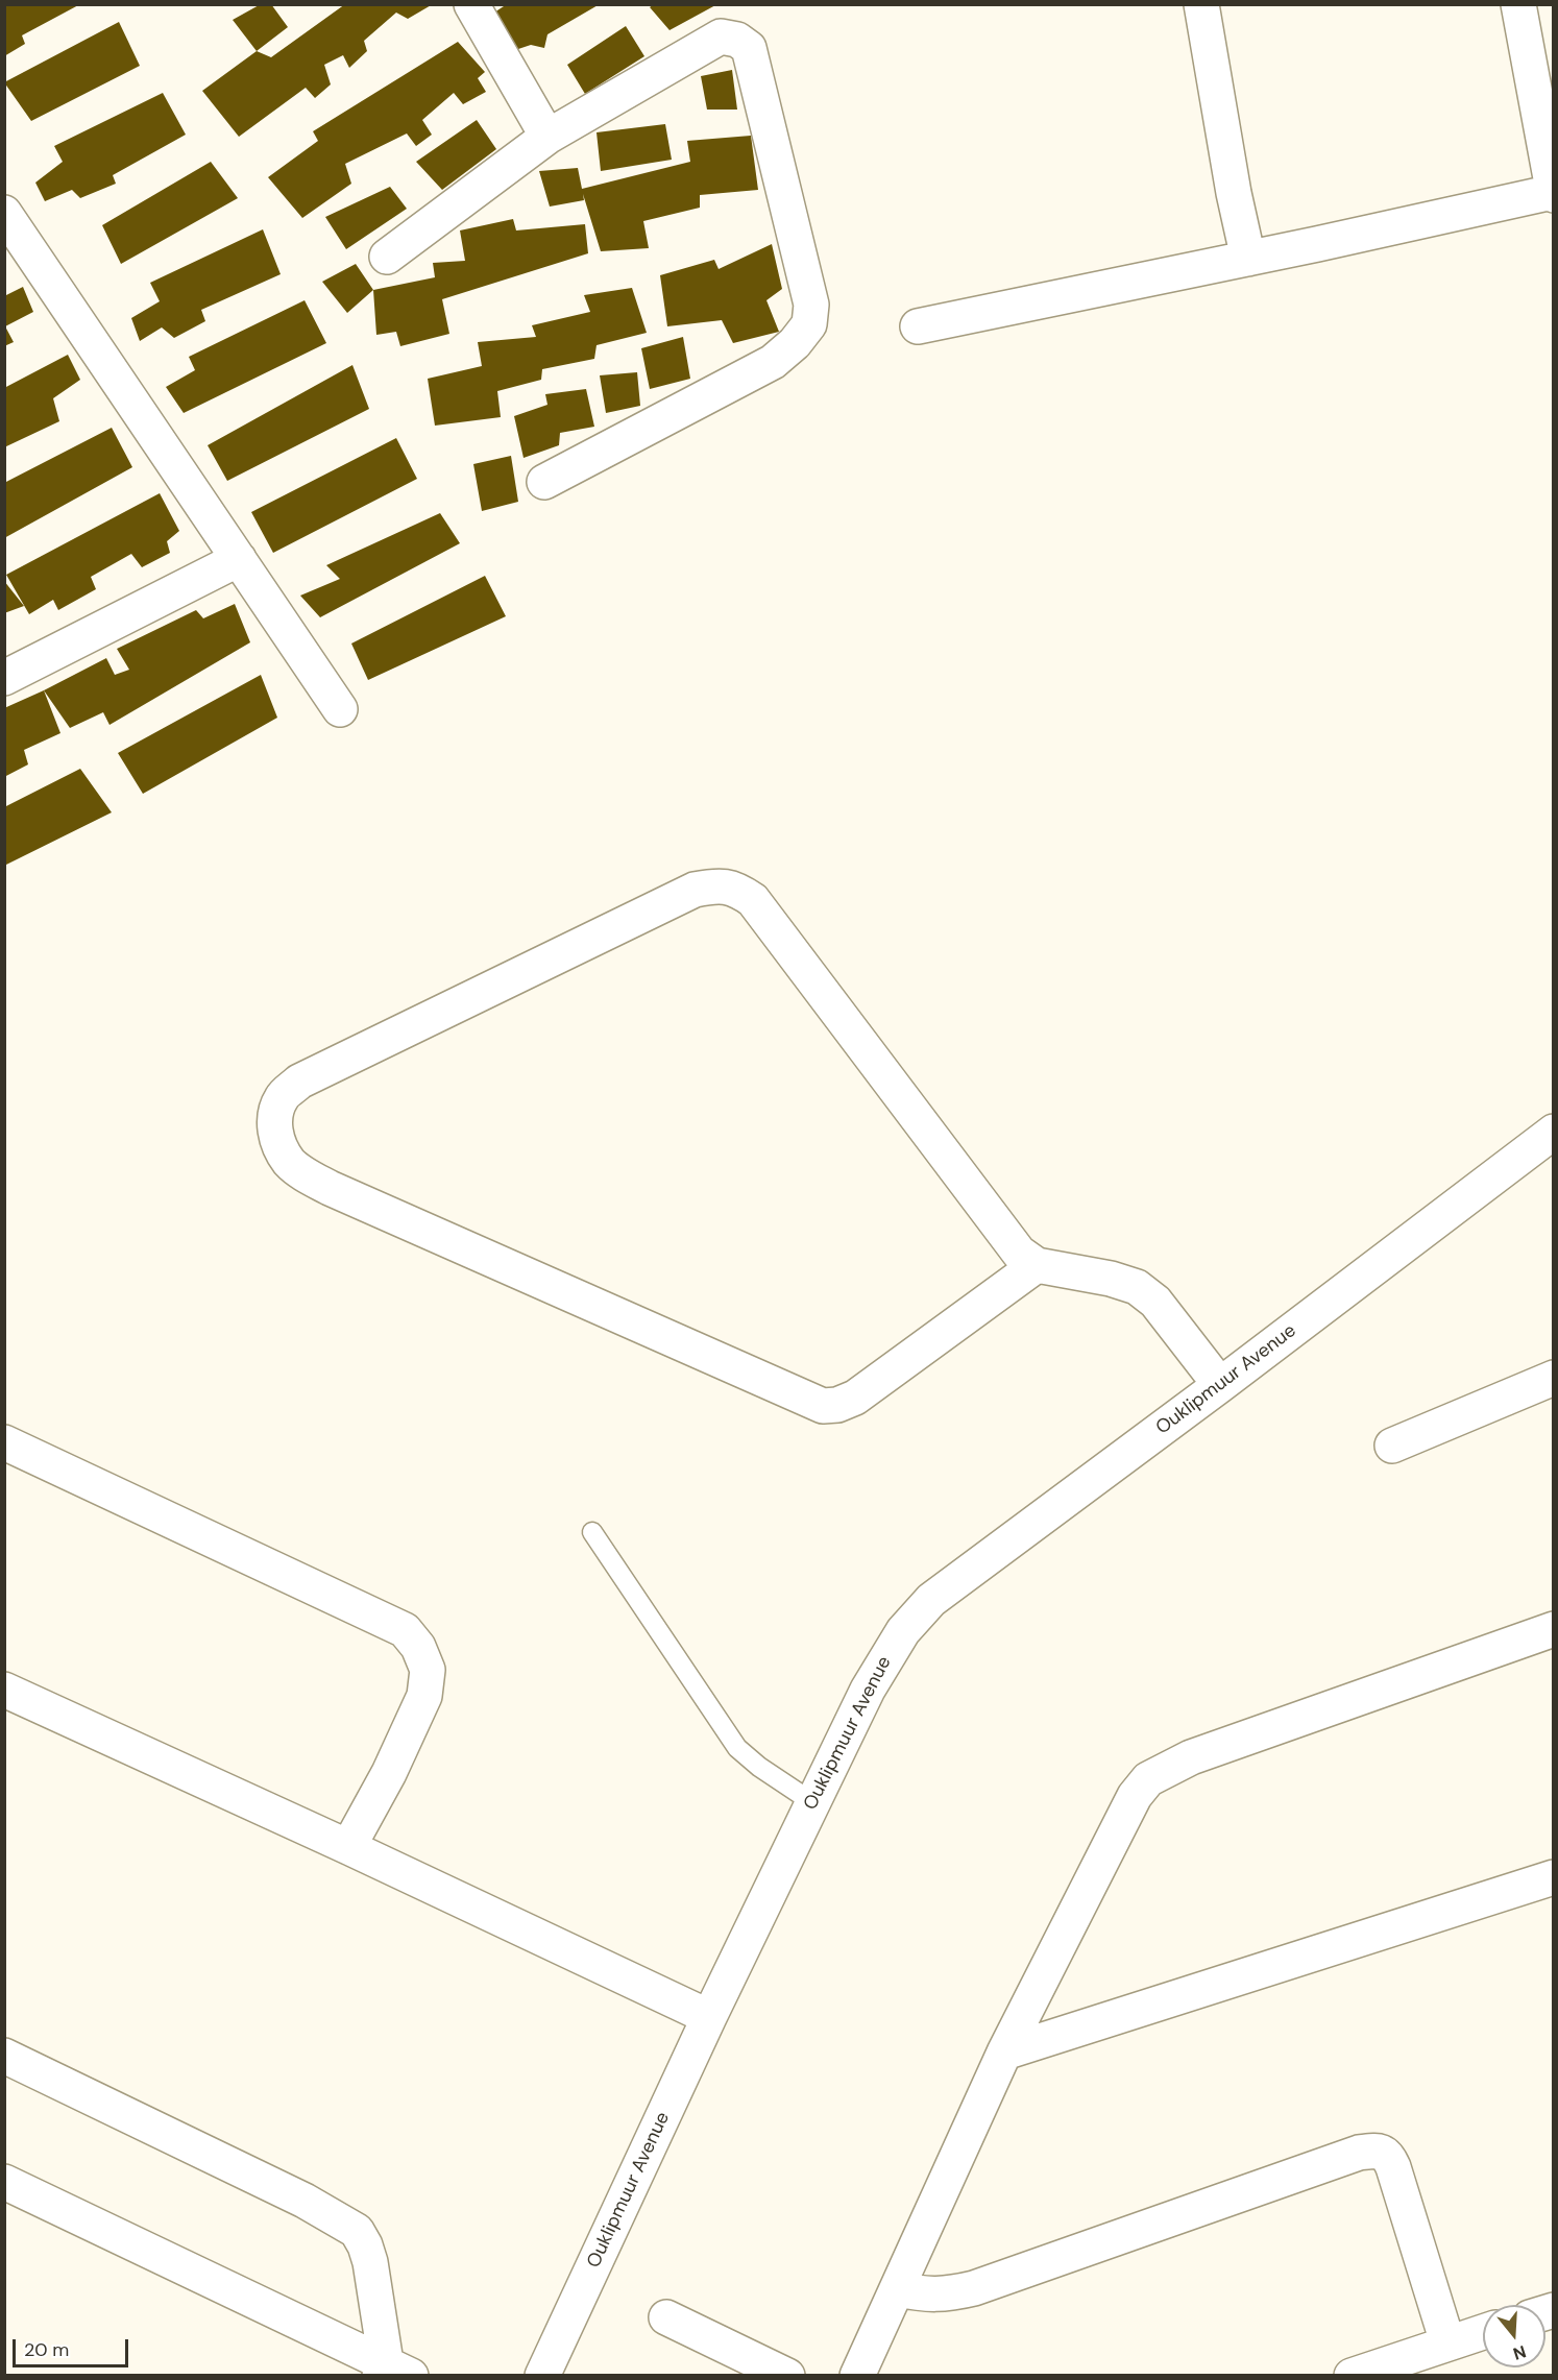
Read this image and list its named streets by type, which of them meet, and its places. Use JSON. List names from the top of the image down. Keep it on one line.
{"streets":{"street":["Ouklipmuur Avenue"]},"scale_bar":"20 m","north":"bottom"}
